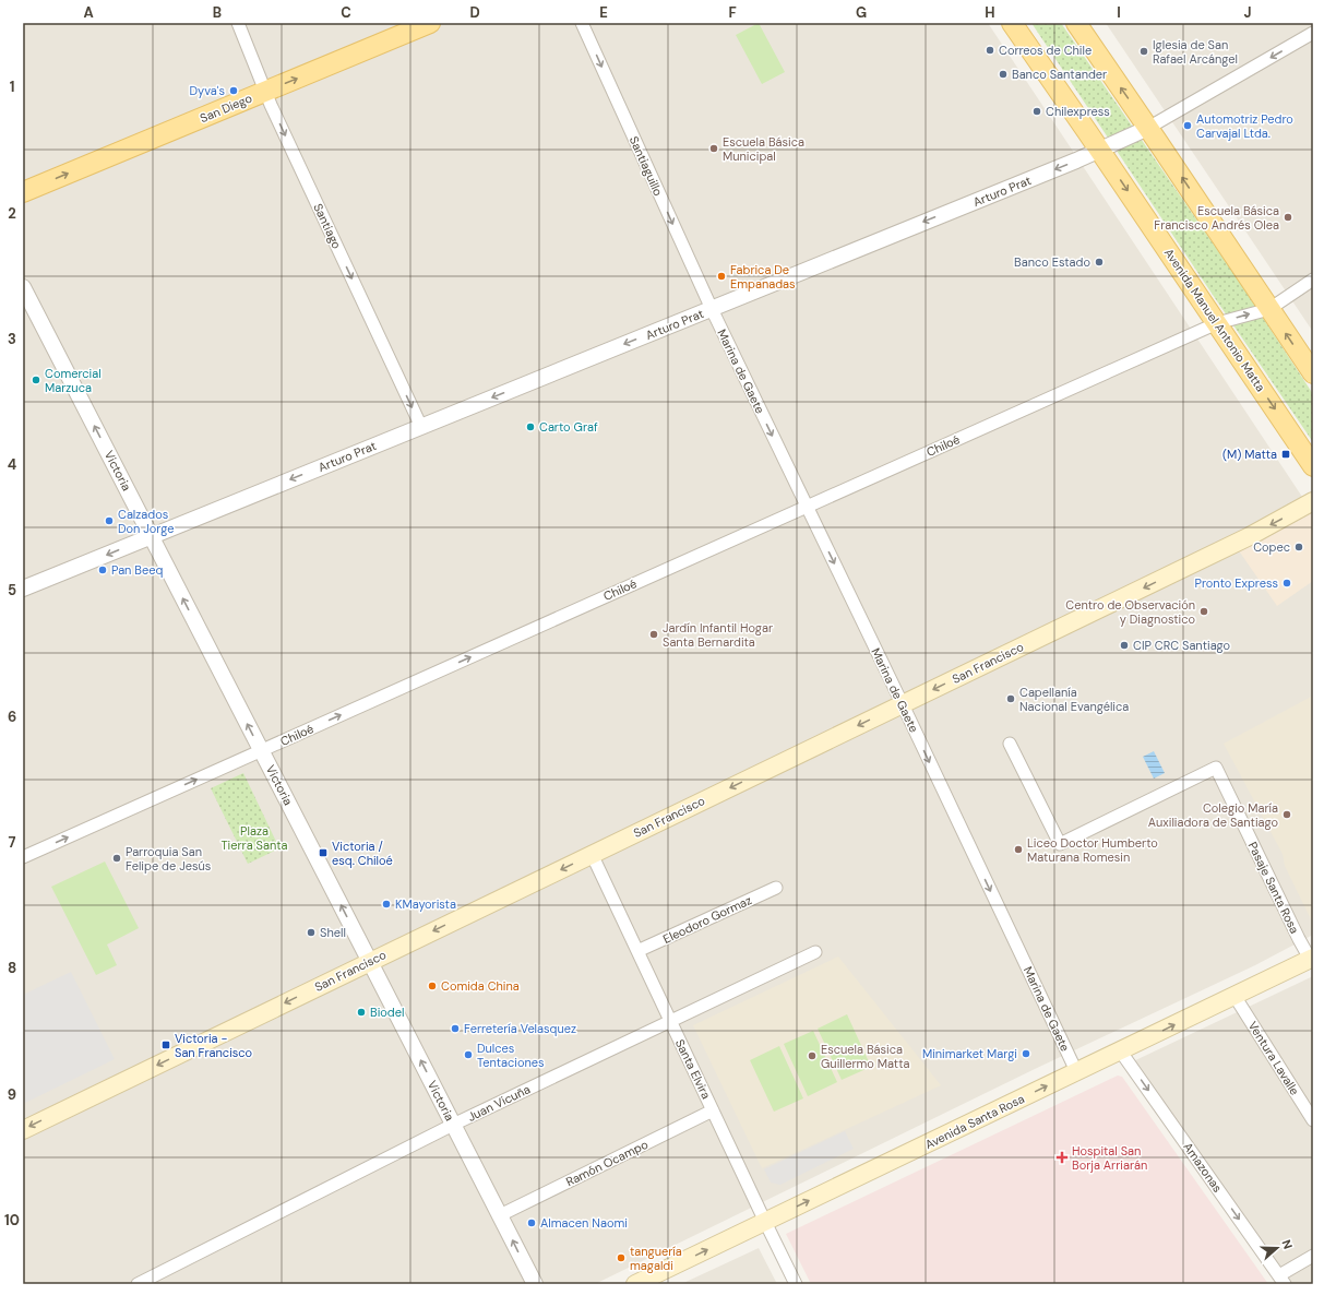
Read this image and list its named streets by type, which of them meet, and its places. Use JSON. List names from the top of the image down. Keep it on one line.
{"streets":{"main road":["San Diego","Avenida Manuel Antonio Matta","San Francisco","Avenida Santa Rosa"],"street":["Santiaguillo","Arturo Prat","Santiago","Marina de Gaete","Chiloé","Victoria","Pasaje Santa Rosa","Eleodoro Gormaz","Ventura Lavalle","Santa Elvira","Juan Vicuña","Ramón Ocampo","Amazonas"]},"crossings":[["San Diego","Santiago"],["Santiaguillo","Arturo Prat"],["Santiaguillo","Marina de Gaete"],["Arturo Prat","Santiago"],["Arturo Prat","Avenida Manuel Antonio Matta"],["Arturo Prat","Marina de Gaete"],["Arturo Prat","Victoria"],["Avenida Manuel Antonio Matta","Chiloé"],["Marina de Gaete","Chiloé"],["Marina de Gaete","San Francisco"],["Marina de Gaete","Avenida Santa Rosa"],["Chiloé","Victoria"],["Victoria","San Francisco"],["Victoria","Juan Vicuña"],["Victoria","Ramón Ocampo"],["San Francisco","Santa Elvira"],["Pasaje Santa Rosa","Avenida Santa Rosa"],["Eleodoro Gormaz","Santa Elvira"],["Ventura Lavalle","Avenida Santa Rosa"],["Santa Elvira","Juan Vicuña"],["Santa Elvira","Avenida Santa Rosa"],["Santa Elvira","Ramón Ocampo"],["Avenida Santa Rosa","Amazonas"]],"one_way":["San Diego","Santiaguillo","Arturo Prat","Santiago","Marina de Gaete","Chiloé","Victoria","San Francisco","Avenida Santa Rosa","Amazonas"],"parks":["Plaza Tierra Santa"],"places":{"other":["Correos de Chile","Iglesia de San Rafael Arcángel","Banco Santander","Dyva's","Chilexpress","Automotriz Pedro Carvajal Ltda.","Escuela Básica Municipal","Escuela Básica Francisco Andrés Olea","Banco Estado","Fabrica De Empanadas","Comercial Marzuca","Carto Graf","Calzados Don Jorge","Copec","Pan Beeq","Pronto Express","Centro de Observación y Diagnostico","Jardín Infantil Hogar Santa Bernardita","CIP CRC Santiago","Capellanía Nacional Evangélica","Colegio María Auxiliadora de Santiago","Liceo Doctor Humberto Maturana Romesin","Parroquia San Felipe de Jesús","KMayorista","Shell","Comida China","Biodel","Ferretería Velasquez","Minimarket Margi","Dulces Tentaciones","Escuela Básica Guillermo Matta","Almacen Naomi","tanguería magaldi"],"transit":["(M) Matta","Victoria / esq. Chiloé","Victoria - San Francisco"],"health":["Hospital San Borja Arriarán"]},"north":"right","grid":{"columns":["A","B","C","D","E","F","G","H","I","J"],"rows":["1","2","3","4","5","6","7","8","9","10"]}}
